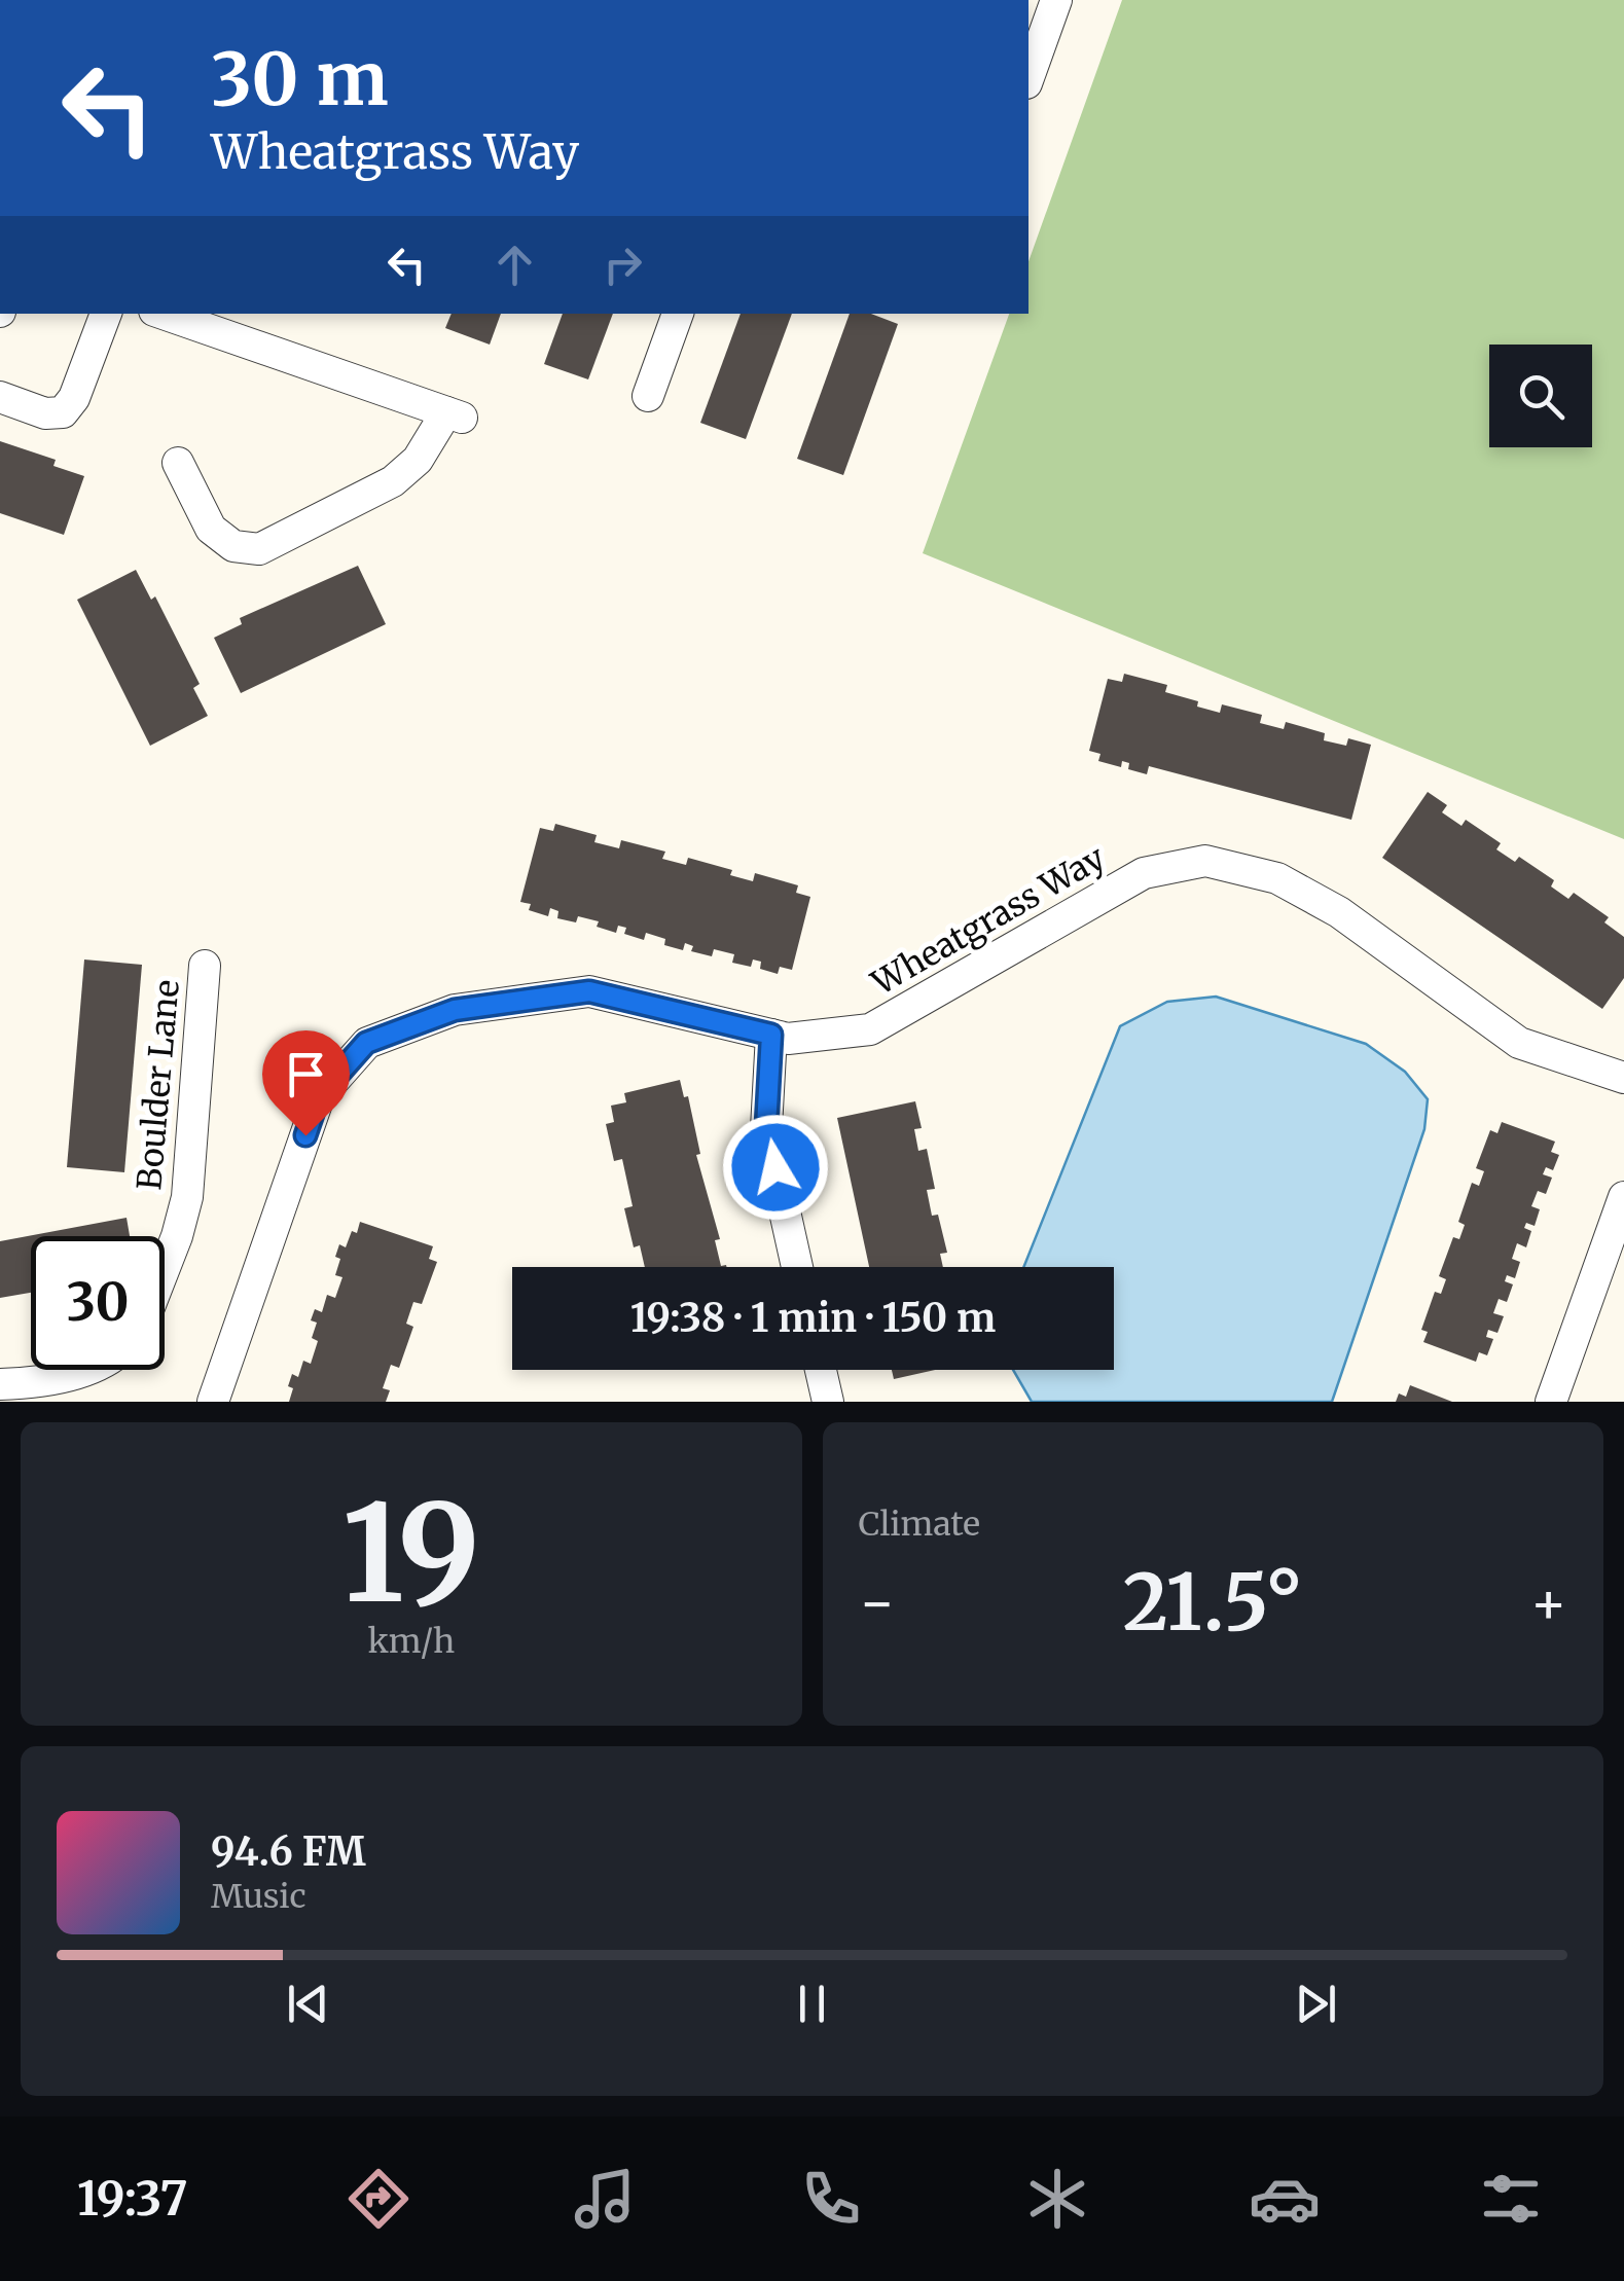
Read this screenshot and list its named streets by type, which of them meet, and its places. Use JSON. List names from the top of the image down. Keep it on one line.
{"streets":{"street":["Wheatgrass Way","Boulder Lane"]},"page":{"turn":["30 m","Wheatgrass Way"],"limit":"30","trip":"19:38 · 1 min · 150 m","tile":[["19","km/h"],"Climate"],"heat":["−","21.5°","+"],"song":["94.6 FM","Music"],"tabs":"19:37"}}
